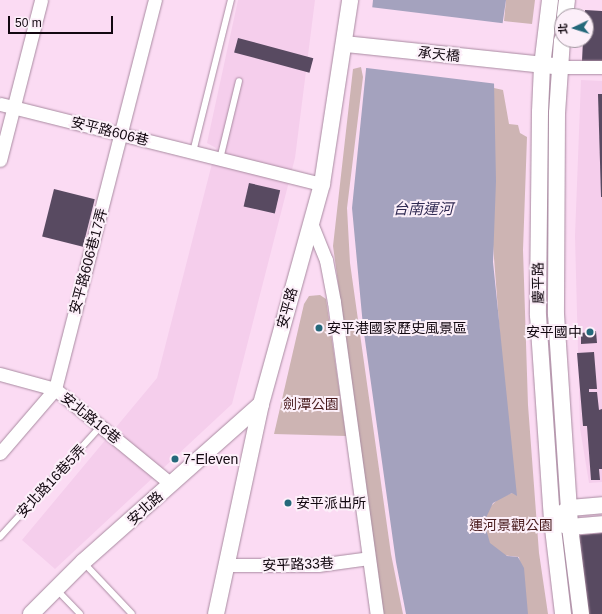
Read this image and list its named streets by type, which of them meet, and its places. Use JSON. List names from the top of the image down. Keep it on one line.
{"streets":{"street":["承天橋","安平路606巷","安平路606巷17弄","慶平路","安平路","安北路16巷","安北路","安平路33巷"],"lane":["安北路16巷5弄"]},"crossings":[["承天橋","慶平路"],["承天橋","安平路"],["安平路606巷","安平路606巷17弄"],["安平路606巷","安平路"],["安平路606巷17弄","安北路16巷"],["安平路","安北路"],["安平路","安平路33巷"],["安北路16巷","安北路16巷5弄"],["安北路16巷","安北路"]],"water":["台南運河"],"parks":["劍潭公園","運河景觀公園"],"places":["安平港國家歷史風景區","安平國中","7-Eleven","安平派出所"],"scale_bar":"50 m","north":"left"}
